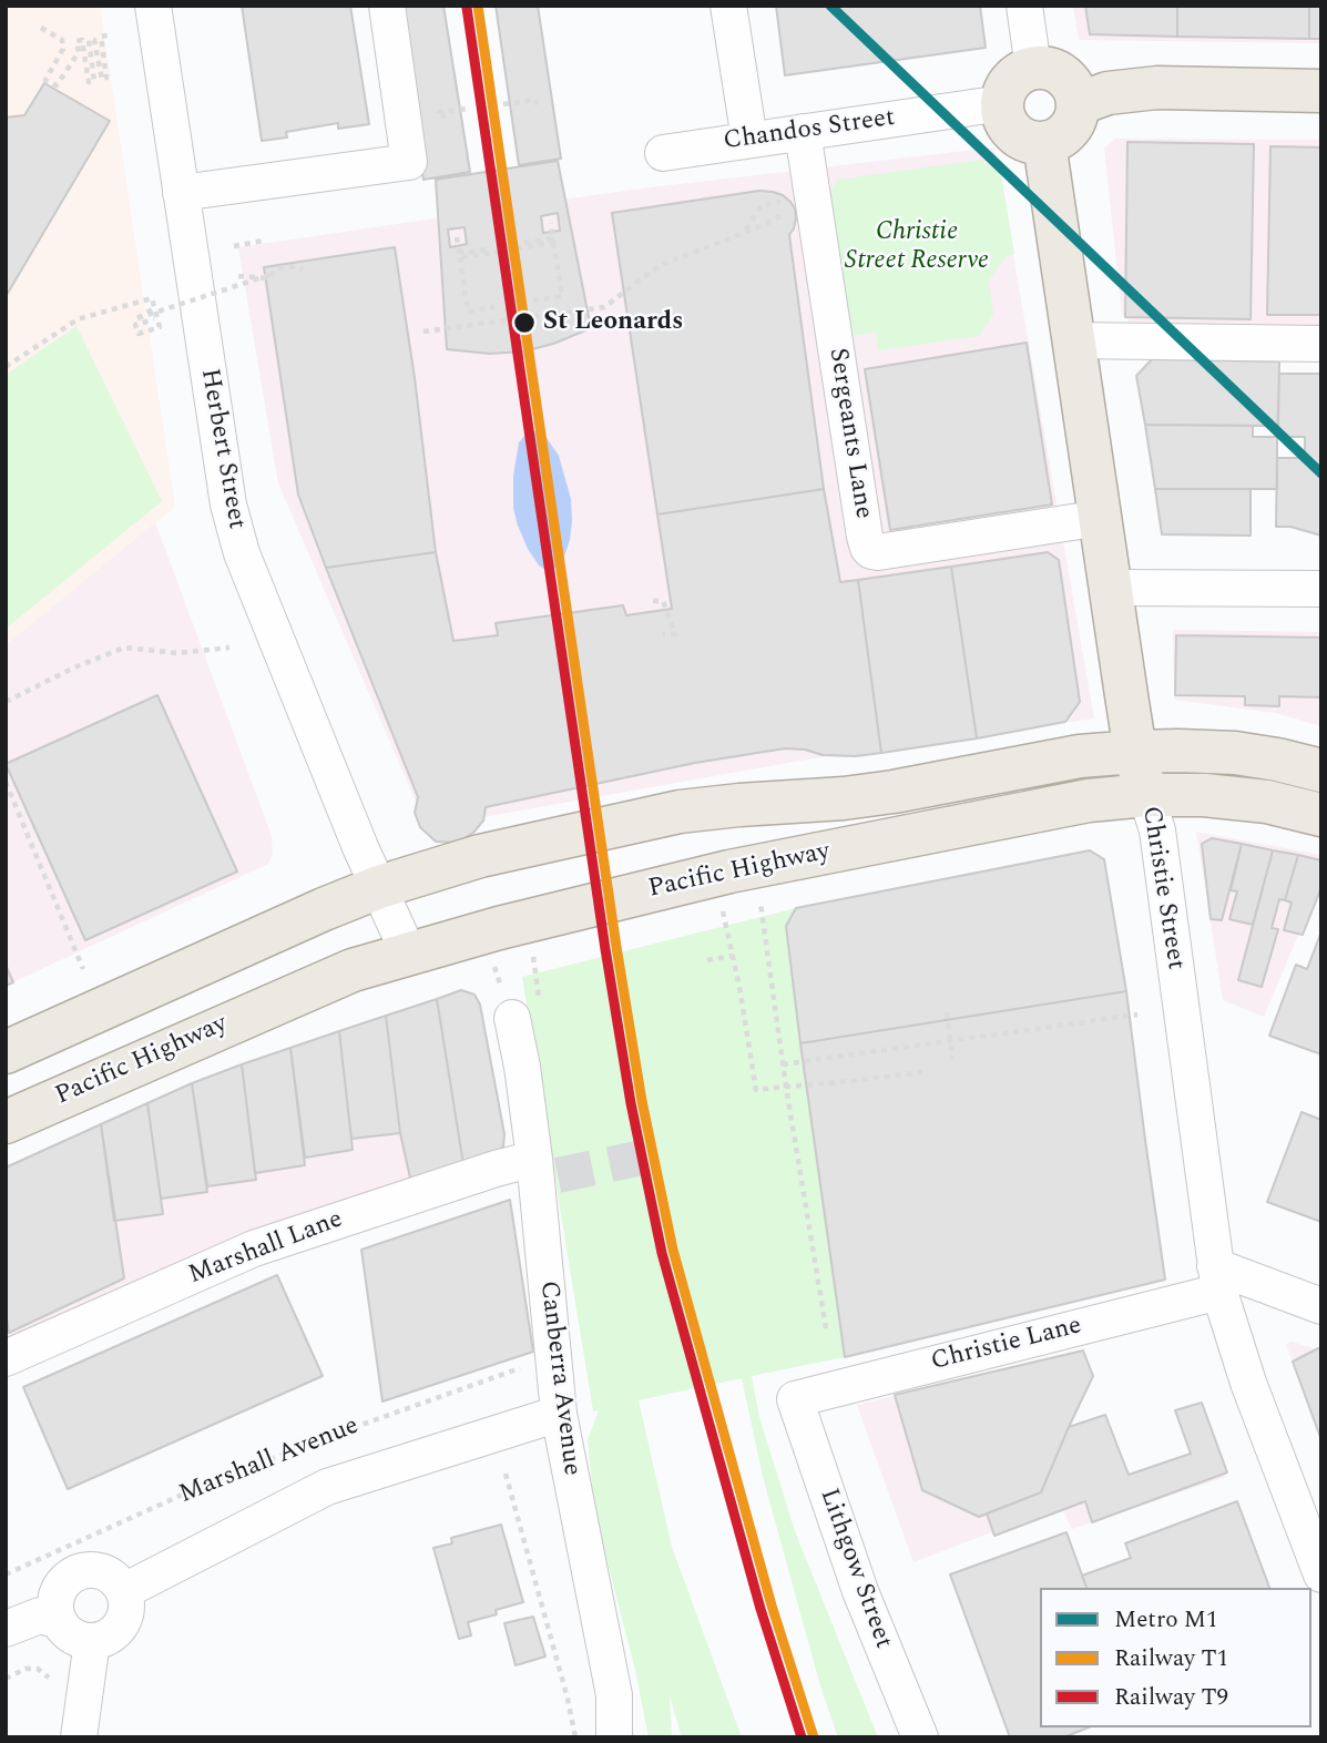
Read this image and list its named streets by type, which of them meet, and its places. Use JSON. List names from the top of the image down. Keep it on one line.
{"streets":{"main road":["Pacific Highway","Christie Street"],"street":["Chandos Street","Sergeants Lane","Herbert Street","Marshall Lane","Christie Lane","Canberra Avenue","Marshall Avenue","Lithgow Street"]},"crossings":[["Chandos Street","Sergeants Lane"],["Chandos Street","Christie Street"],["Sergeants Lane","Christie Street"],["Herbert Street","Pacific Highway"],["Pacific Highway","Christie Street"],["Christie Street","Christie Lane"],["Marshall Lane","Canberra Avenue"],["Christie Lane","Lithgow Street"],["Canberra Avenue","Marshall Avenue"]],"parks":["Christie Street Reserve"],"places":["St Leonards"],"lines":["metro line M1","rail line T1","rail line T9"],"legend":["Metro M1","Railway T1","Railway T9"]}
